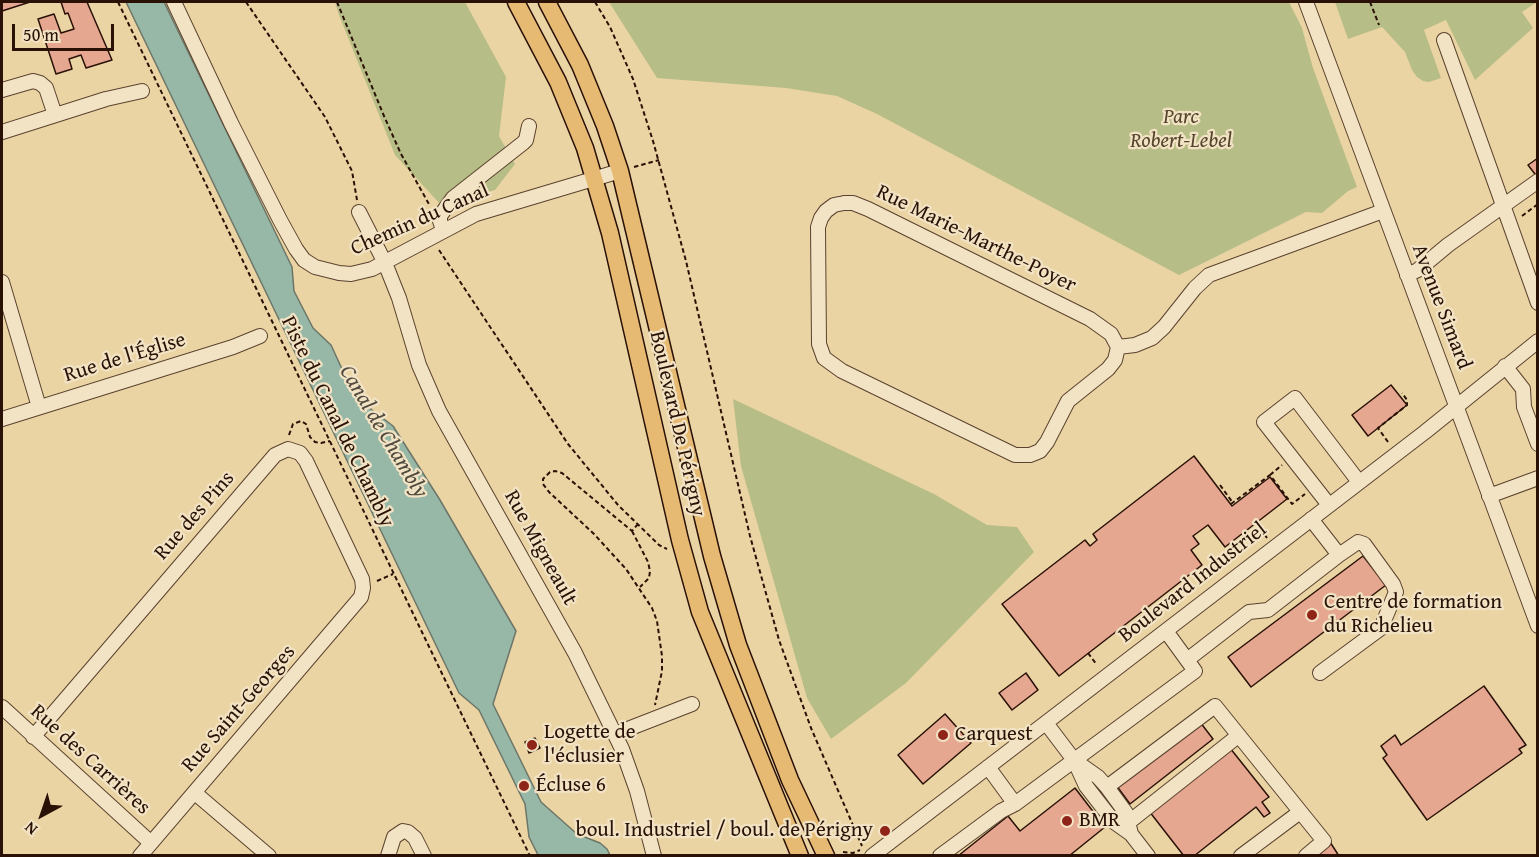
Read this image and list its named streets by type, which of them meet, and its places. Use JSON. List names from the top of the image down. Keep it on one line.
{"streets":{"main road":["Boulevard De Périgny"],"street":["Chemin du Canal","Rue Marie-Marthe-Poyer","Avenue Simard","Rue de l'Église","Rue des Pins","Rue Migneault","Boulevard Industriel","Rue Saint-Georges","Rue des Carrières"],"path":["Piste du Canal de Chambly"]},"crossings":[["Chemin du Canal","Boulevard De Périgny"],["Chemin du Canal","Rue Migneault"],["Avenue Simard","Boulevard Industriel"],["Rue des Pins","Rue Saint-Georges"],["Rue des Pins","Rue des Carrières"],["Rue Saint-Georges","Rue des Carrières"]],"water":["Canal de Chambly"],"parks":["Parc Robert-Lebel"],"places":["Centre de formation du Richelieu","Carquest","Logette de l'éclusier","Écluse 6","BMR","boul. Industriel / boul. de Périgny"],"scale_bar":"50 m","north":"bottom left"}
